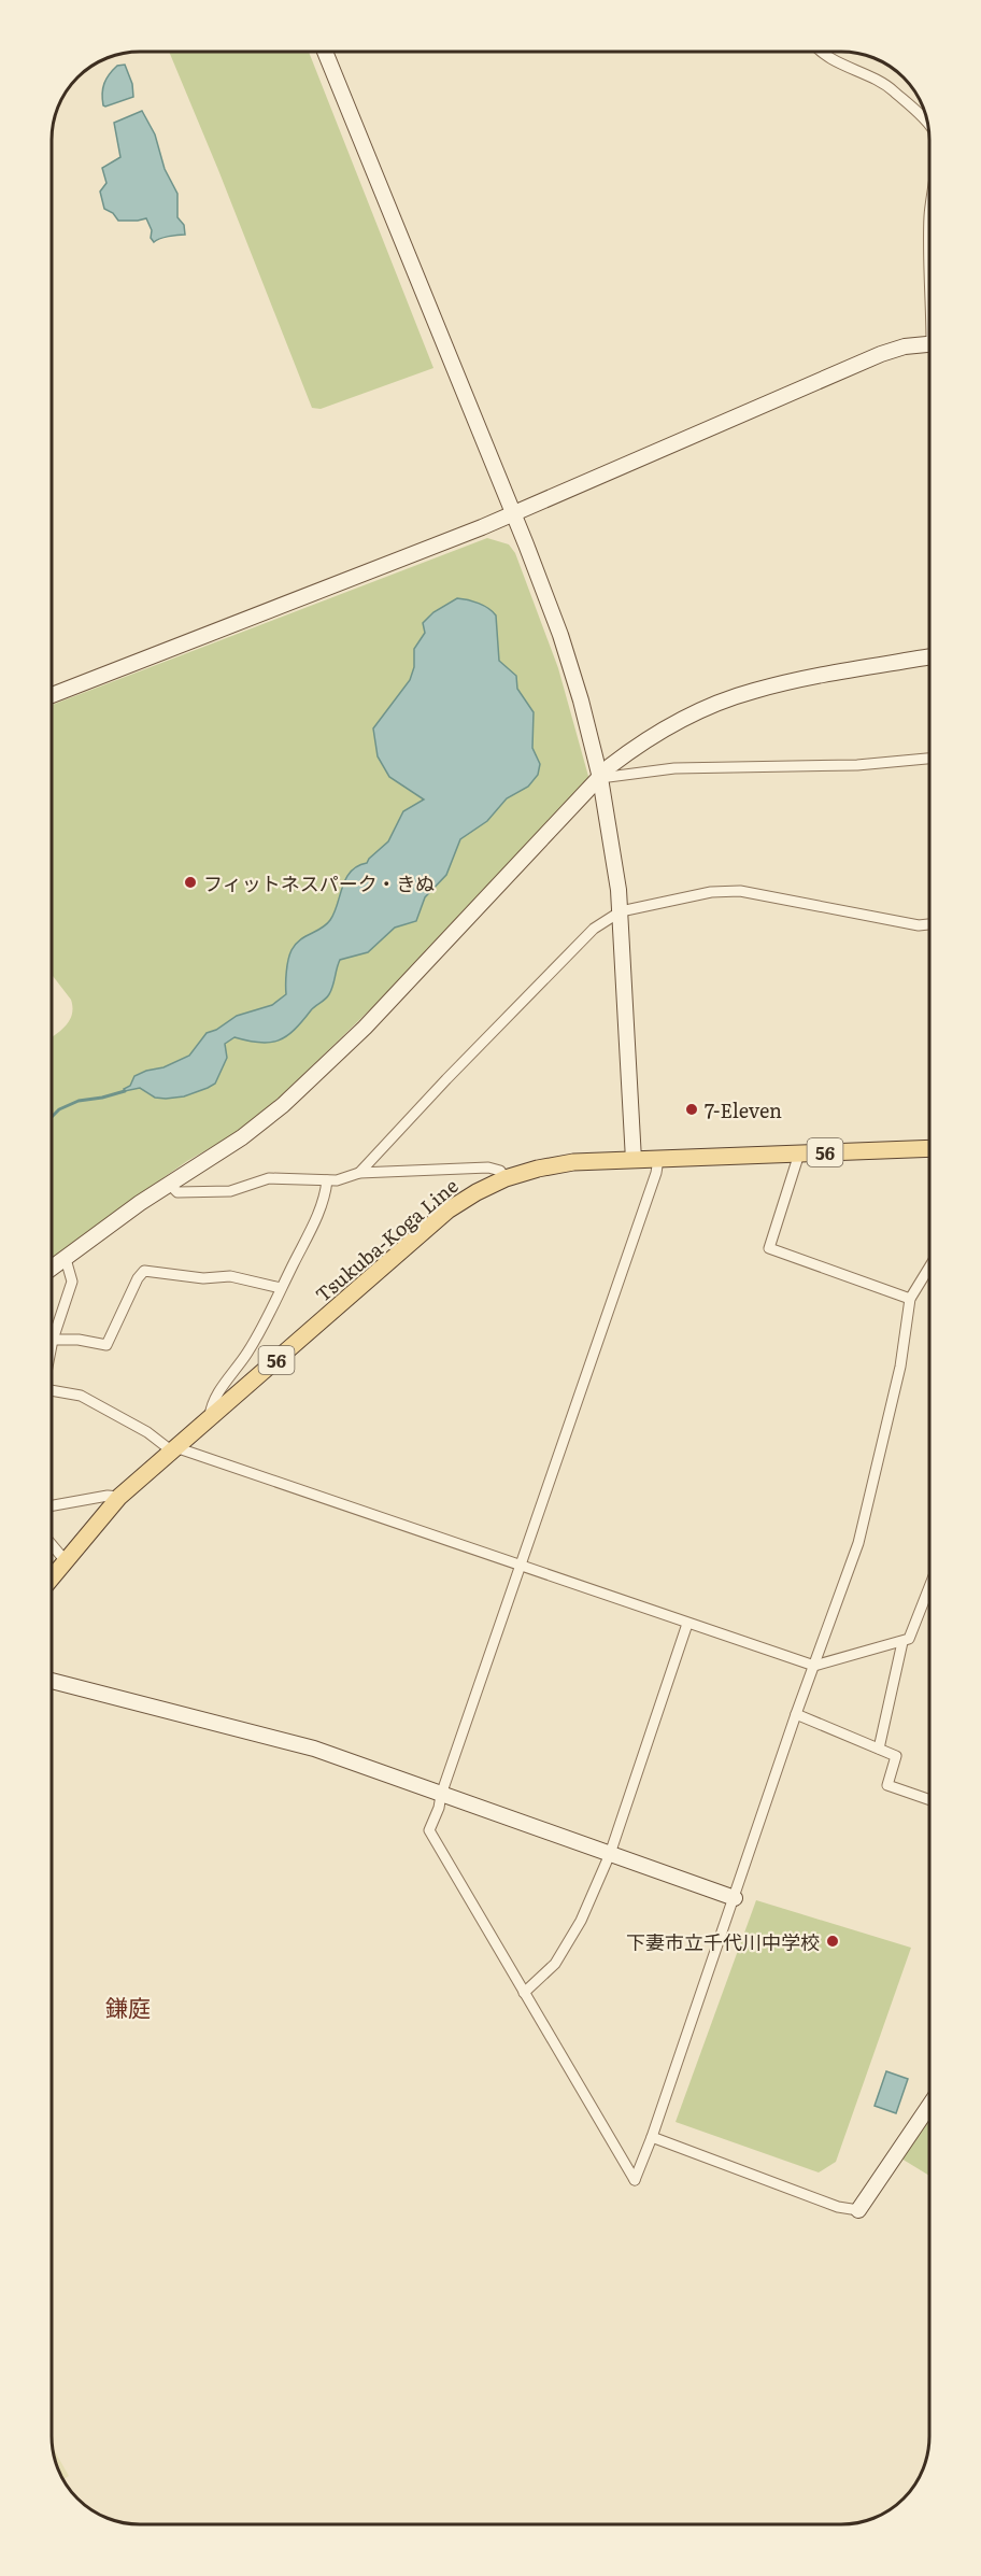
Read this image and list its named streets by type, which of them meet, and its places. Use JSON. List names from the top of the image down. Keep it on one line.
{"streets":{"main road":["56","Tsukuba-Koga Line"]},"districts":["鎌庭"],"places":["フィットネスパーク・きぬ","7-Eleven","下妻市立千代川中学校"]}
